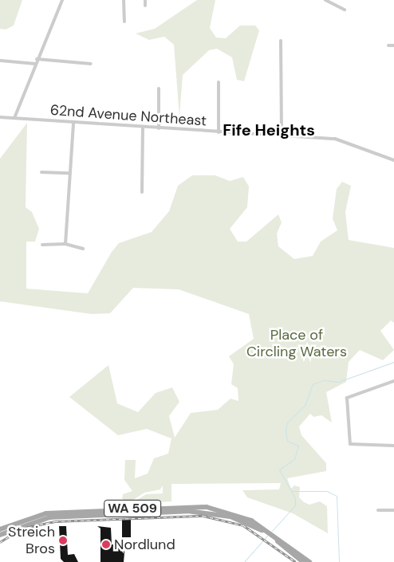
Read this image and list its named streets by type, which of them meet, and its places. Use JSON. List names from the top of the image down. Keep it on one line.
{"streets":{"main road":["WA 509"],"street":["62nd Avenue Northeast"]},"districts":["Fife Heights"],"parks":["Place of Circling Waters"],"places":["Streich Bros","Nordlund"]}
